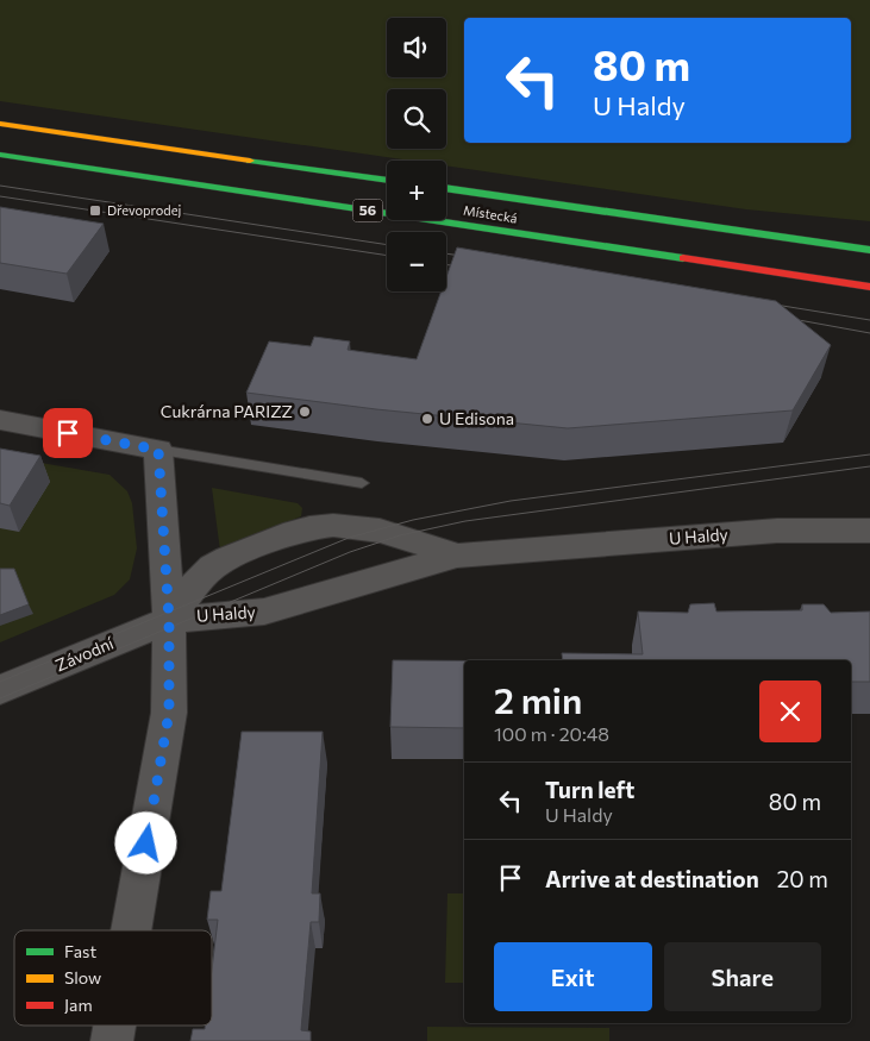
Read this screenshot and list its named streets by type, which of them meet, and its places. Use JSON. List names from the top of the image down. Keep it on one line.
{"streets":{"highway":["56","Místecká"],"street":["U Haldy","Závodní"]},"crossings":[["56","Místecká"],["U Haldy","Závodní"]],"places":{"transit":["Dřevoprodej"],"other":["Cukrárna PARIZZ","U Edisona"]},"legend":["Fast","Slow","Jam"],"page":{"map_buttons":["+","−"],"turn":["80 m","U Haldy"],"heading":["2 min","100 m · 20:48"],"list":[{"name":"Turn left","note":"U Haldy","value":"80 m"},{"name":"Arrive at destination","value":"20 m"}],"buttons":["Exit","Share"]}}
